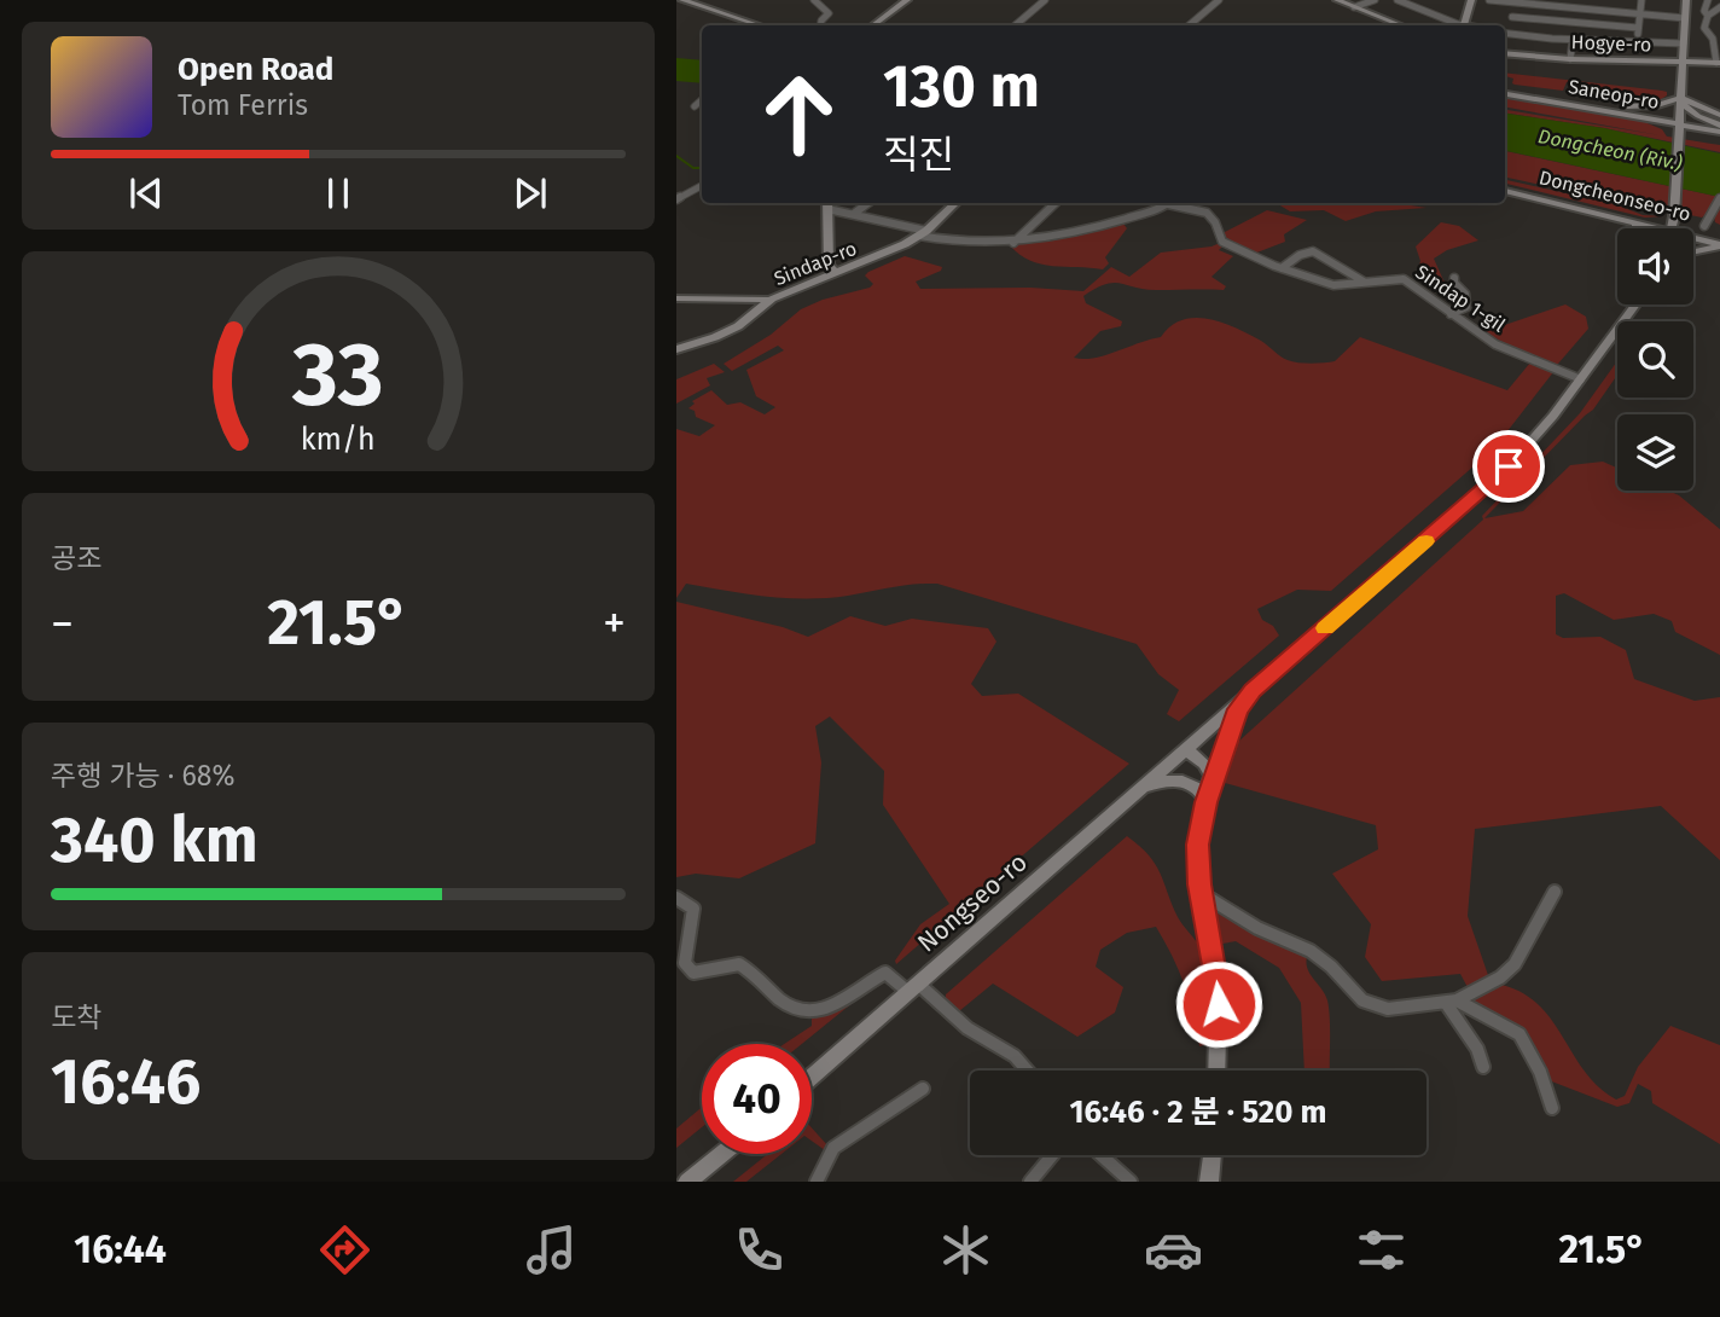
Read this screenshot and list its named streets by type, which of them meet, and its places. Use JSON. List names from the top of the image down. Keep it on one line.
{"streets":{"street":["Hogye-ro","Saneop-ro","Dongcheonseo-ro","Sindap-ro","Sindap 1-gil","Nongseo-ro"]},"crossings":[["Sindap-ro","Sindap 1-gil"],["Sindap 1-gil","Nongseo-ro"]],"water":["Dongcheon (Riv.)"],"page":{"turn":["130 m","직진"],"song":["Open Road","Tom Ferris"],"tile":["공조",["주행 가능 · 68%","340 km"],["도착","16:46"]],"heat":["−","21.5°","+"],"limit":"40","trip":"16:46 · 2 분 · 520 m","tabs":["16:44","21.5°"],"gauge":["33","km/h"]}}
